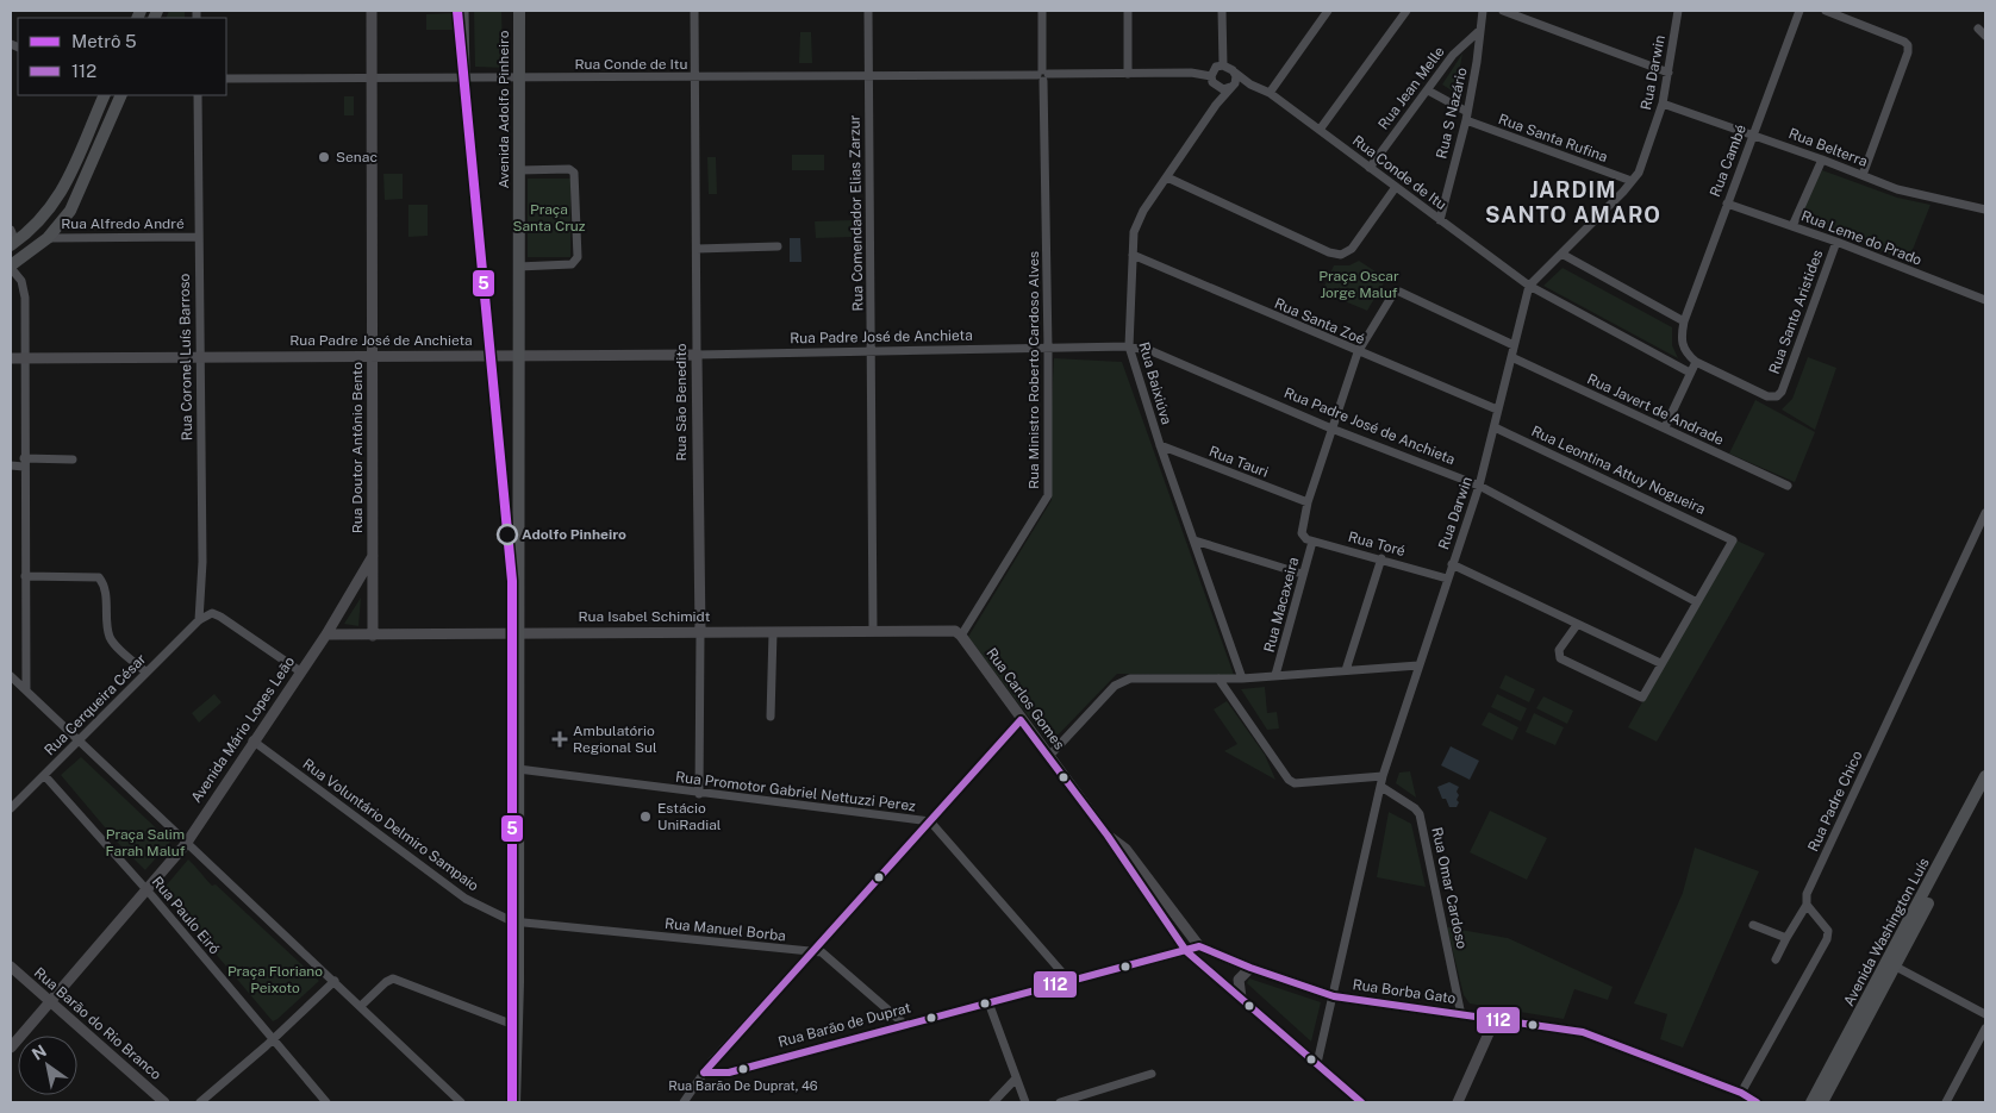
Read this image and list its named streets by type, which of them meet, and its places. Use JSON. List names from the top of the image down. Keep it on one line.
{"streets":{"main road":["Avenida Adolfo Pinheiro","Avenida Washington Luís"],"street":["Rua Conde de Itu","Rua Darwin","Rua Jean Melle","Rua S Nazário","Rua Santa Rufina","Rua Belterra","Rua Cambé","Rua Comendador Elias Zarzur","Rua Alfredo André","Rua Leme do Prado","Rua Santo Aristides","Rua Santa Zoé","Rua Padre José de Anchieta","Rua Coronel Luís Barroso","Rua Ministro Roberto Cardoso Alves","Rua Baixiúva","Rua São Benedito","Rua Javert de Andrade","Rua Doutor Antônio Bento","Rua Tauri","Rua Leontina Attuy Nogueira","Rua Toré","Rua Macaxeira","Rua Isabel Schimidt","Rua Carlos Gomes","Rua Cerqueira César","Avenida Mário Lopes Leão","Rua Promotor Gabriel Nettuzzi Perez","Rua Padre Chico","Rua Voluntário Delmiro Sampaio","Rua Omar Cardoso","Rua Paulo Eiró","Rua Manuel Borba","Rua Borba Gato","Rua Barão do Rio Branco","Rua Barão de Duprat"]},"crossings":[["Rua Conde de Itu","Rua Darwin"],["Rua Conde de Itu","Rua Jean Melle"],["Rua Conde de Itu","Avenida Adolfo Pinheiro"],["Rua Conde de Itu","Rua S Nazário"],["Rua Conde de Itu","Rua Comendador Elias Zarzur"],["Rua Conde de Itu","Rua Ministro Roberto Cardoso Alves"],["Rua Conde de Itu","Rua Baixiúva"],["Rua Conde de Itu","Rua São Benedito"],["Rua Conde de Itu","Rua Doutor Antônio Bento"],["Rua Darwin","Rua Santa Rufina"],["Rua Darwin","Rua Belterra"],["Rua Darwin","Rua Santa Zoé"],["Rua Darwin","Rua Padre José de Anchieta"],["Rua Darwin","Rua Javert de Andrade"],["Rua Darwin","Rua Leontina Attuy Nogueira"],["Rua Darwin","Rua Toré"],["Rua Darwin","Rua Carlos Gomes"],["Rua Darwin","Rua Omar Cardoso"],["Rua Darwin","Rua Borba Gato"],["Rua Jean Melle","Rua S Nazário"],["Rua Jean Melle","Rua Santa Rufina"],["Avenida Adolfo Pinheiro","Rua Padre José de Anchieta"],["Avenida Adolfo Pinheiro","Rua Isabel Schimidt"],["Avenida Adolfo Pinheiro","Rua Promotor Gabriel Nettuzzi Perez"],["Avenida Adolfo Pinheiro","Rua Voluntário Delmiro Sampaio"],["Avenida Adolfo Pinheiro","Rua Manuel Borba"],["Rua S Nazário","Rua Santa Rufina"],["Rua Belterra","Rua Cambé"],["Rua Cambé","Rua Leme do Prado"],["Rua Comendador Elias Zarzur","Rua Padre José de Anchieta"],["Rua Comendador Elias Zarzur","Rua Isabel Schimidt"],["Rua Alfredo André","Rua Coronel Luís Barroso"],["Rua Leme do Prado","Rua Santo Aristides"],["Rua Santa Zoé","Rua Baixiúva"],["Rua Padre José de Anchieta","Rua Coronel Luís Barroso"],["Rua Padre José de Anchieta","Rua Ministro Roberto Cardoso Alves"],["Rua Padre José de Anchieta","Rua Baixiúva"],["Rua Padre José de Anchieta","Rua São Benedito"],["Rua Padre José de Anchieta","Rua Doutor Antônio Bento"],["Rua Padre José de Anchieta","Rua Leontina Attuy Nogueira"],["Rua Coronel Luís Barroso","Rua Cerqueira César"],["Rua Ministro Roberto Cardoso Alves","Rua Isabel Schimidt"],["Rua Ministro Roberto Cardoso Alves","Rua Carlos Gomes"],["Rua Baixiúva","Rua Tauri"],["Rua São Benedito","Rua Isabel Schimidt"],["Rua São Benedito","Rua Promotor Gabriel Nettuzzi Perez"],["Rua Doutor Antônio Bento","Rua Isabel Schimidt"],["Rua Doutor Antônio Bento","Avenida Mário Lopes Leão"],["Rua Tauri","Rua Toré"],["Rua Toré","Rua Macaxeira"],["Rua Isabel Schimidt","Rua Carlos Gomes"],["Rua Isabel Schimidt","Avenida Mário Lopes Leão"],["Rua Carlos Gomes","Rua Barão de Duprat"],["Rua Cerqueira César","Rua Paulo Eiró"],["Avenida Mário Lopes Leão","Rua Voluntário Delmiro Sampaio"],["Avenida Mário Lopes Leão","Rua Paulo Eiró"],["Avenida Mário Lopes Leão","Rua Barão do Rio Branco"],["Rua Promotor Gabriel Nettuzzi Perez","Rua Barão de Duprat"],["Rua Voluntário Delmiro Sampaio","Rua Manuel Borba"],["Rua Omar Cardoso","Rua Borba Gato"],["Rua Manuel Borba","Rua Barão de Duprat"]],"districts":["JARDIM SANTO AMARO"],"parks":["Praça Santa Cruz","Praça Oscar Jorge Maluf","Praça Salim Farah Maluf","Praça Floriano Peixoto"],"places":{"other":["Senac","Adolfo Pinheiro","Estácio UniRadial","Rua Barão De Duprat, 46"],"health":["Ambulatório Regional Sul"]},"lines":["metro line 5","transit line 112"],"legend":["Metrô 5","112"],"north":"top left"}
